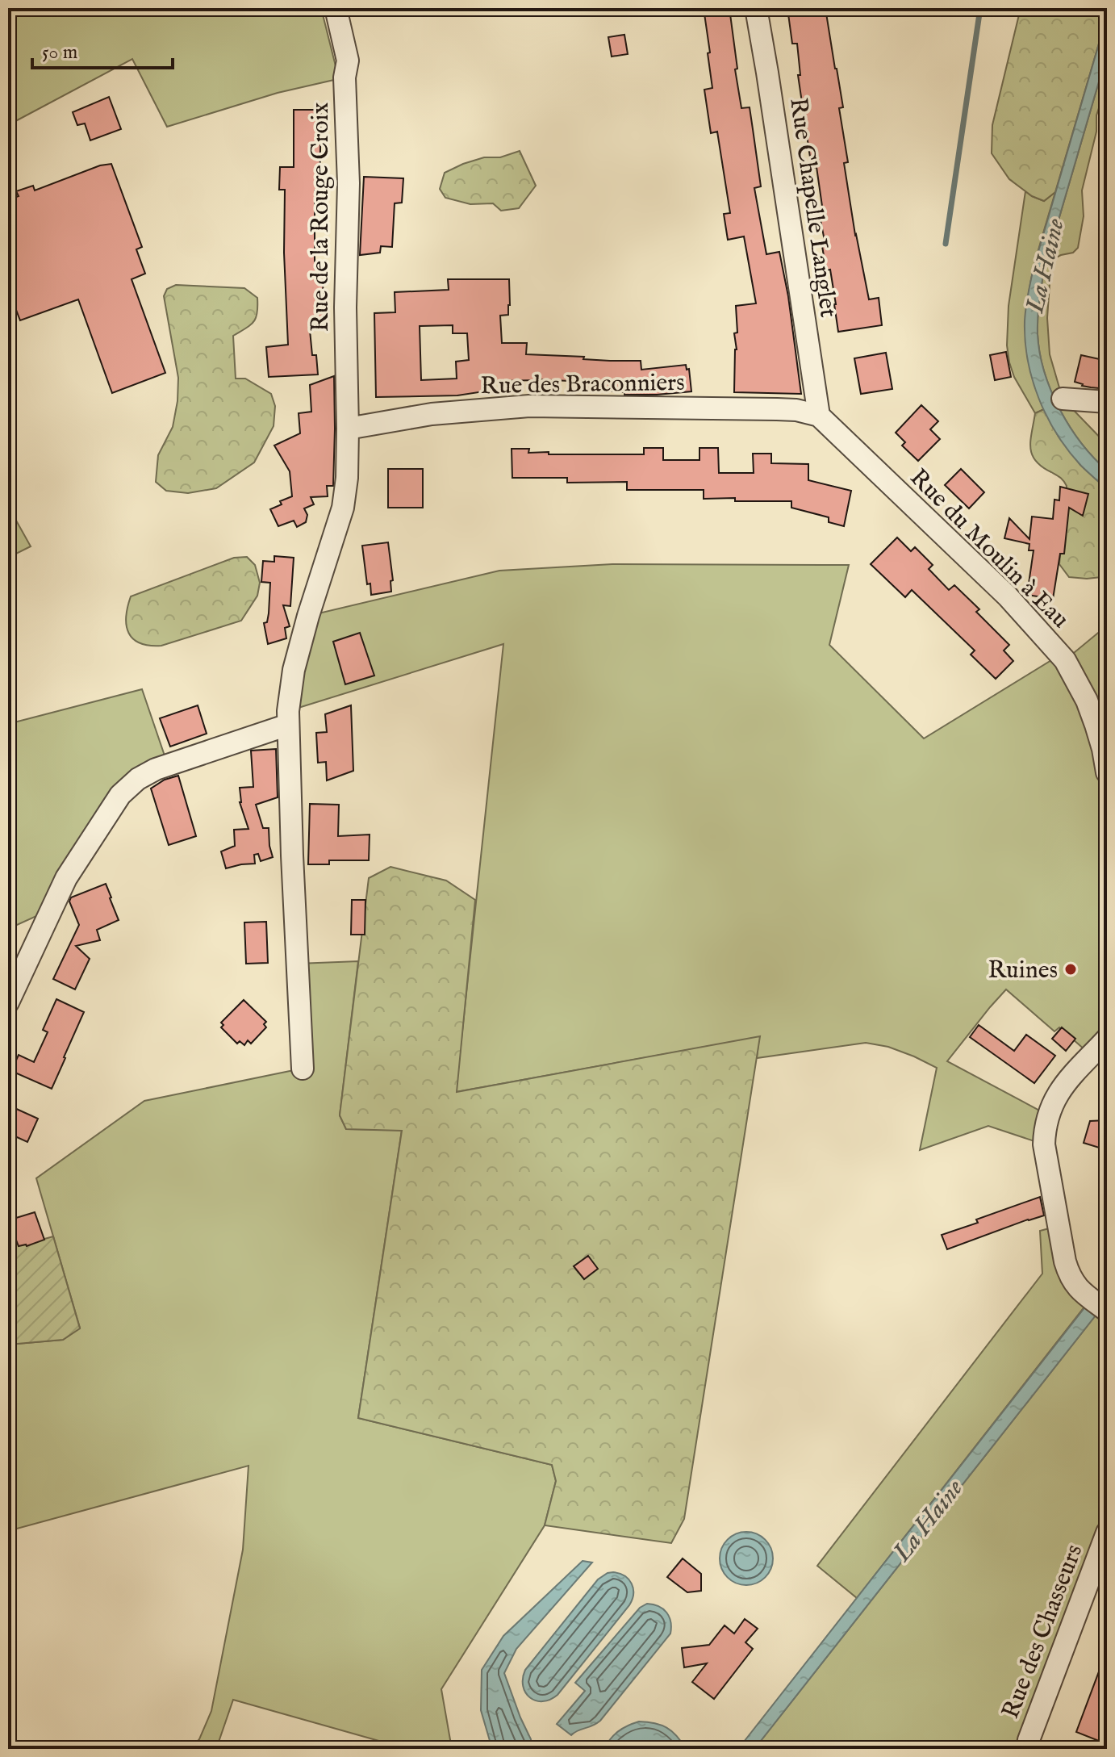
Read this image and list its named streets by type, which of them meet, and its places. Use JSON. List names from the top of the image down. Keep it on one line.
{"streets":{"street":["Rue Chapelle Langlet","Rue de la Rouge Croix","Rue des Braconniers","Rue du Moulin à Eau","Rue des Chasseurs"]},"crossings":[["Rue Chapelle Langlet","Rue des Braconniers"],["Rue Chapelle Langlet","Rue du Moulin à Eau"],["Rue de la Rouge Croix","Rue des Braconniers"],["Rue des Braconniers","Rue du Moulin à Eau"]],"water":["La Haine"],"places":["Ruines"],"scale_bar":"50 m"}
